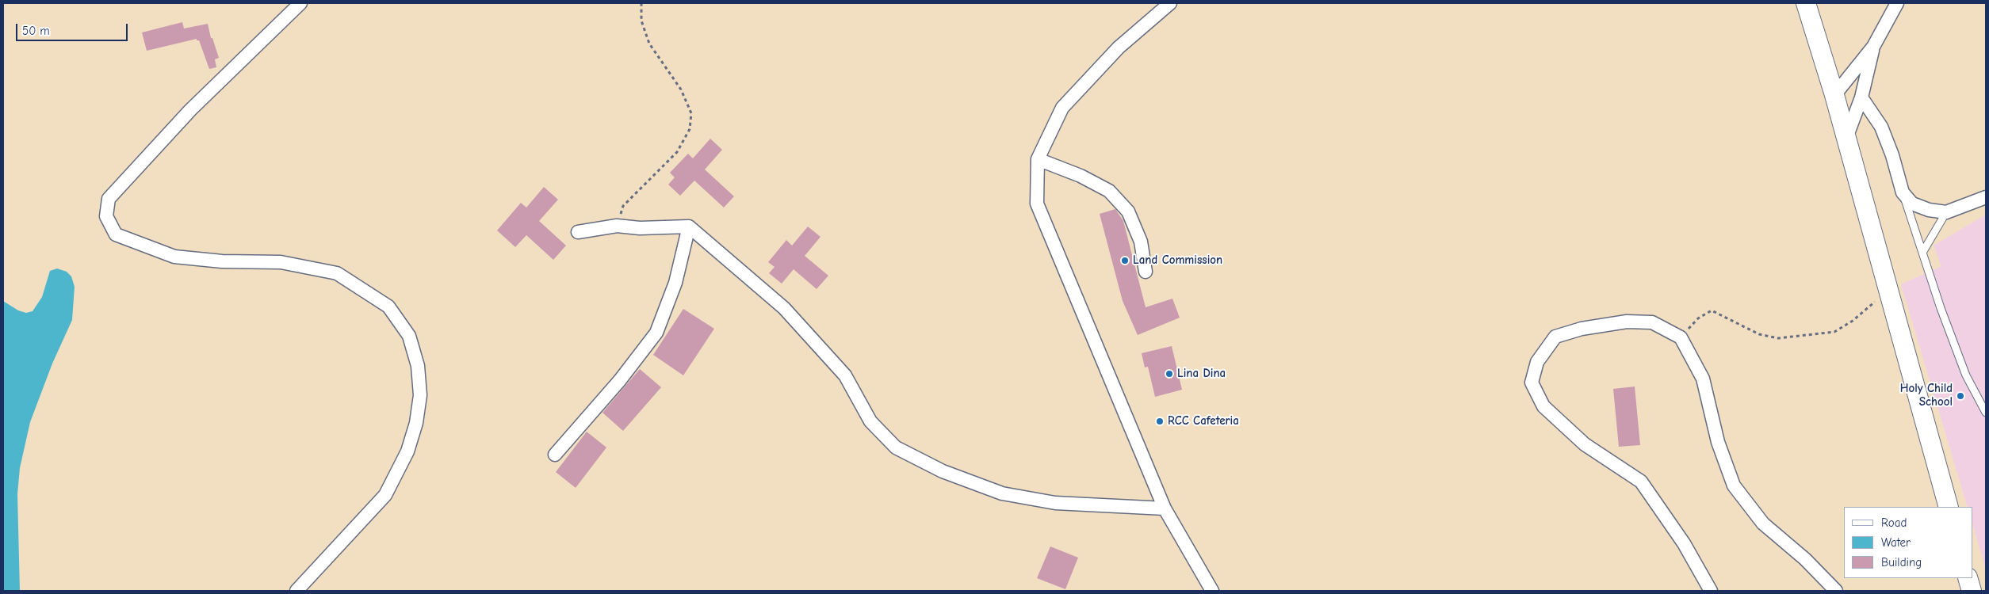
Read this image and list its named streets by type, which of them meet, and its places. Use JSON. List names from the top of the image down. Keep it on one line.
{"places":["Land Commission","Lina Dina","Holy Child School","RCC Cafeteria"],"legend":["Road","Water","Building"],"scale_bar":"50 m"}
